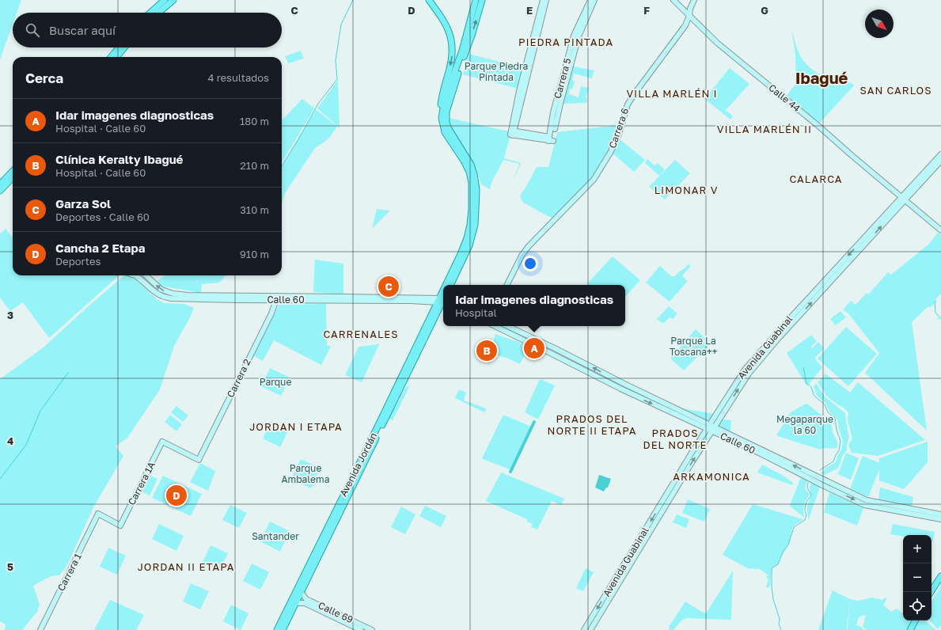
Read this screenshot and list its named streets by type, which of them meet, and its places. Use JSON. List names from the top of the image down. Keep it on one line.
{"streets":{"main road":["Carrera 5","Calle 44","Carrera 6","Calle 60","Avenida Guabinal","Carrera 2","Avenida Jordán","Carrera 1A","Carrera 1","Calle 69"]},"crossings":[["Calle 44","Carrera 6"],["Calle 44","Avenida Guabinal"],["Calle 60","Avenida Guabinal"],["Calle 60","Carrera 2"],["Calle 60","Avenida Jordán"],["Carrera 2","Carrera 1A"],["Avenida Jordán","Calle 69"],["Carrera 1A","Carrera 1"]],"districts":["PIEDRA PINTADA","Ibagué","SAN CARLOS","VILLA MARLÉN I","VILLA MARLÉN II","CALARCA","LIMONAR V","CARRENALES","PRADOS DEL NORTE II ETAPA","JORDAN I ETAPA","PRADOS DEL NORTE","ARKAMONICA","JORDAN II ETAPA"],"parks":["Parque Piedra Pintada","Parque La Toscana++","Parque","Megaparque la 60","Parque Ambalema","Santander"],"north":"bottom right","page":{"search":"Buscar aquí","heading":["Cerca","4 resultados"],"list":[{"mark":"A","name":"Idar imagenes diagnosticas","note":"Hospital · Calle 60","value":"180 m"},{"mark":"B","name":"Clínica Keralty Ibagué","note":"Hospital · Calle 60","value":"210 m"},{"mark":"C","name":"Garza Sol","note":"Deportes · Calle 60","value":"310 m"},{"mark":"D","name":"Cancha 2 Etapa","note":"Deportes","value":"910 m"}],"pins":["C","A","B","D"],"popup":["Idar imagenes diagnosticas","Hospital"],"map_buttons":["+","−"]},"grid":{"columns":["C","D","E","F","G"],"rows":["3","4","5"]}}
